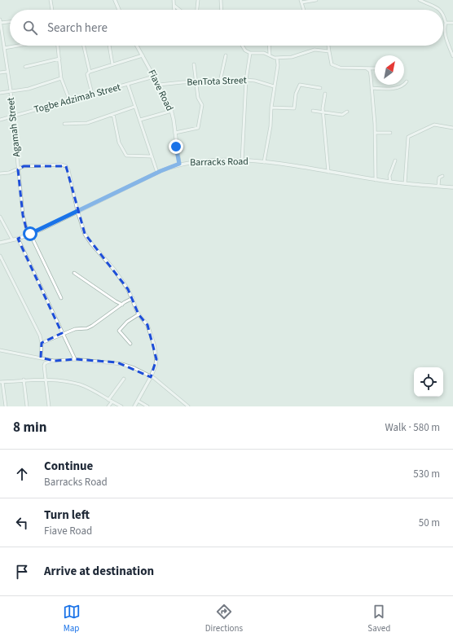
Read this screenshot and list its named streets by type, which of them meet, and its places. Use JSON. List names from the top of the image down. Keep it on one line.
{"streets":{"street":["BenTota Street","Fiave Road","Togbe Adzimah Street","Agamah Street","Barracks Road"]},"crossings":[["BenTota Street","Fiave Road"],["Fiave Road","Togbe Adzimah Street"],["Fiave Road","Barracks Road"],["Togbe Adzimah Street","Agamah Street"],["Agamah Street","Barracks Road"]],"north":"top right","page":{"search":"Search here","heading":["8 min","Walk · 580 m"],"list":[["Continue","Barracks Road","530 m"],["Turn left","Fiave Road","50 m"],"Arrive at destination"],"nav":["Map","Directions","Saved"]}}
